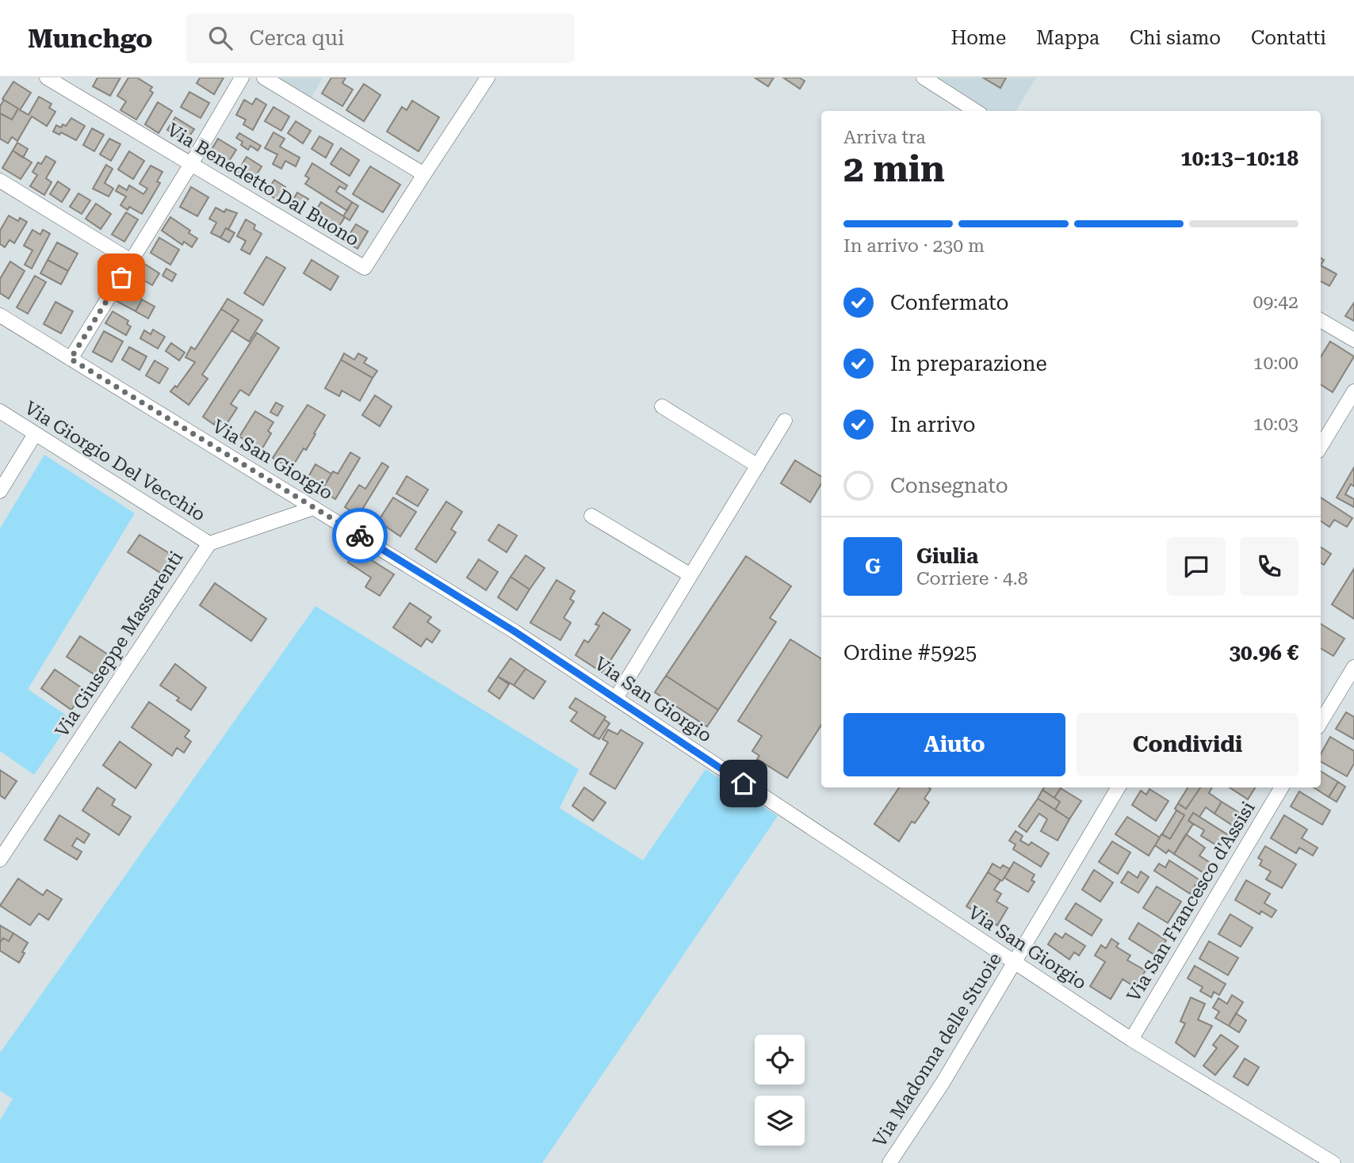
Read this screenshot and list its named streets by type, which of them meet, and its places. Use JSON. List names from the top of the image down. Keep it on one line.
{"streets":{"street":["Via Benedetto Dal Buono","Via San Giorgio","Via Giorgio Del Vecchio","Via Giuseppe Massarenti","Via San Francesco d'Assisi","Via Madonna delle Stuoie"]},"crossings":[["Via San Giorgio","Via San Francesco d'Assisi"],["Via San Giorgio","Via Madonna delle Stuoie"],["Via Giorgio Del Vecchio","Via Giuseppe Massarenti"]],"page":{"header":"Munchgo","search":"Cerca qui","nav":["Home","Mappa","Chi siamo","Contatti"],"heading":["2 min","Arriva tra","10:13–10:18"],"panel":["Giulia","Corriere · 4.8","Ordine #5925","30.96 €"],"bar":"In arrivo · 230 m","list":[["Confermato","09:42"],["In preparazione","10:00"],["In arrivo","10:03"],"Consegnato"],"round":"G","buttons":["Aiuto","Condividi"]}}
